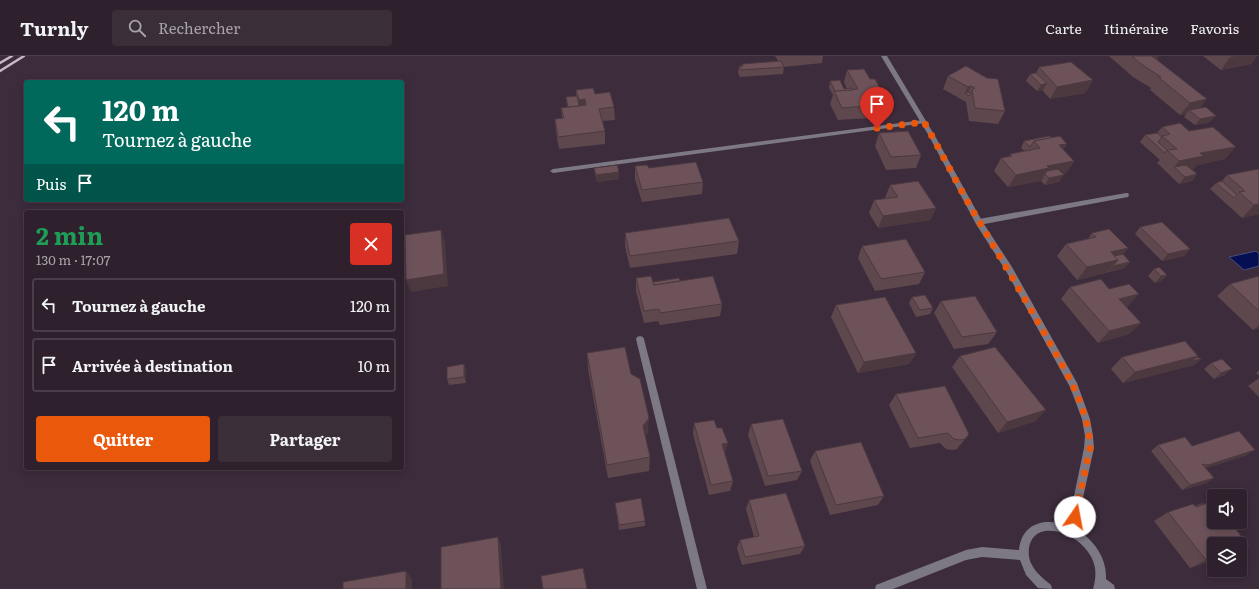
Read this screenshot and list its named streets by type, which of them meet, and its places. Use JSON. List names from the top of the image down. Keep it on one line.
{"page":{"header":"Turnly","search":"Rechercher","nav":["Carte","Itinéraire","Favoris"],"turn":["120 m","Tournez à gauche"],"then":"Puis","heading":["2 min","130 m · 17:07"],"list":[{"name":"Tournez à gauche","value":"120 m"},{"name":"Arrivée à destination","value":"10 m"}],"buttons":["Quitter","Partager"]}}
